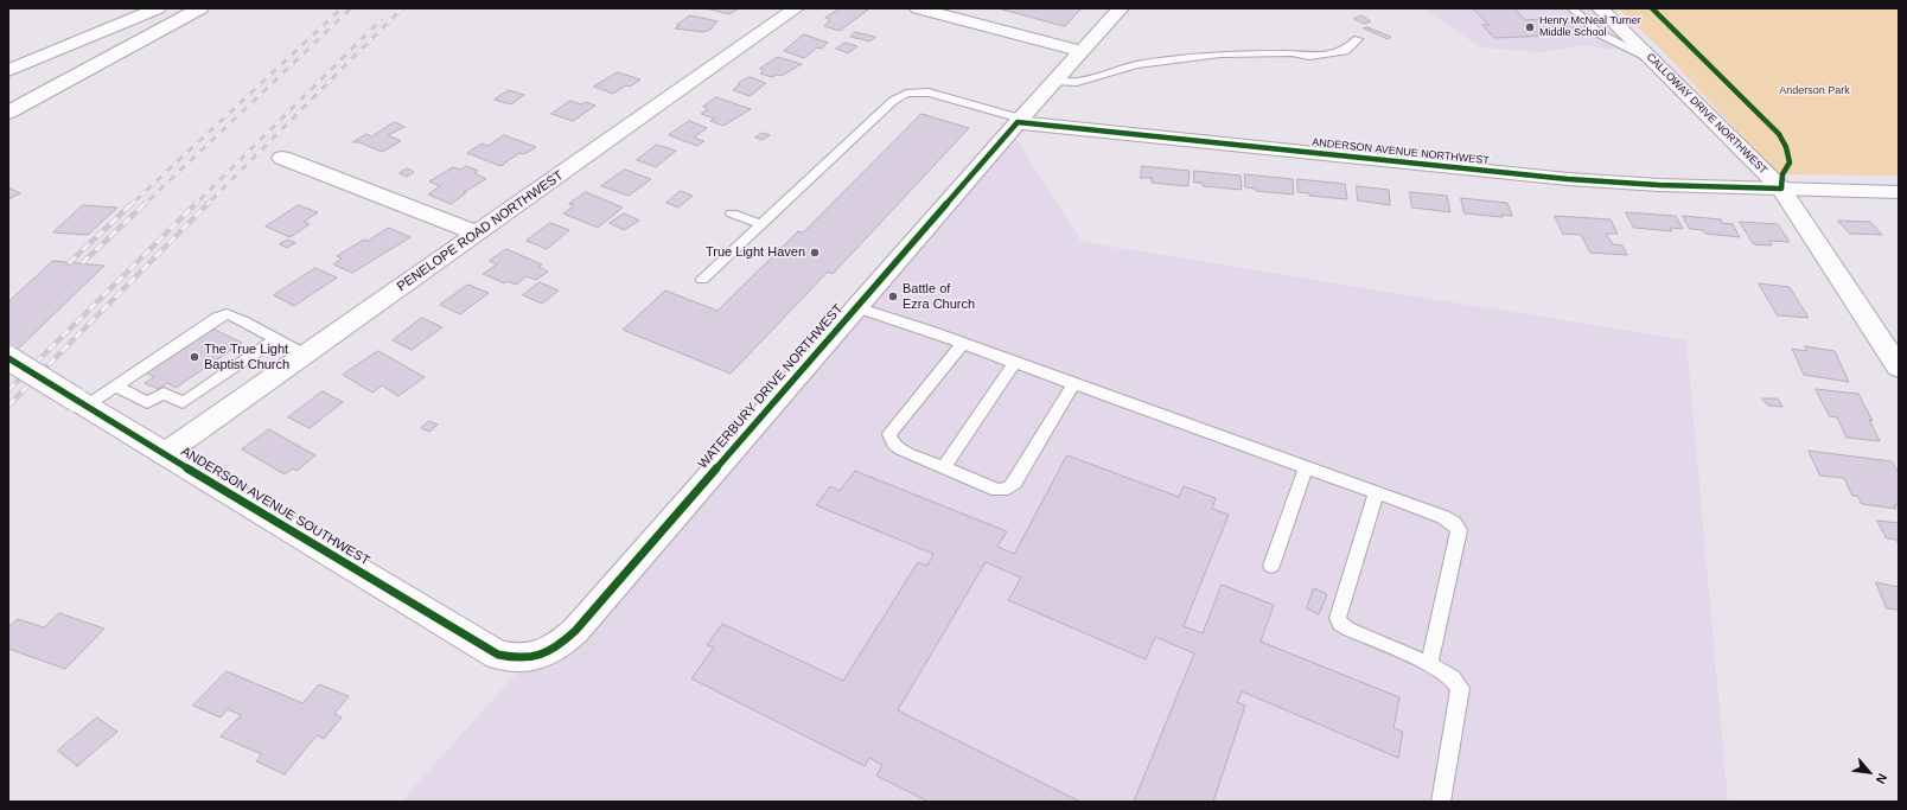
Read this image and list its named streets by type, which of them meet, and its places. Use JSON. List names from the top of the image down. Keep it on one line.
{"streets":{"main road":["CALLOWAY DRIVE NORTHWEST","ANDERSON AVENUE NORTHWEST","PENELOPE ROAD NORTHWEST","WATERBURY DRIVE NORTHWEST","ANDERSON AVENUE SOUTHWEST"]},"crossings":[["CALLOWAY DRIVE NORTHWEST","ANDERSON AVENUE NORTHWEST"],["ANDERSON AVENUE NORTHWEST","WATERBURY DRIVE NORTHWEST"],["PENELOPE ROAD NORTHWEST","ANDERSON AVENUE SOUTHWEST"],["WATERBURY DRIVE NORTHWEST","ANDERSON AVENUE SOUTHWEST"]],"parks":["Anderson Park"],"places":["Henry McNeal Turner Middle School","True Light Haven","Battle of Ezra Church","The True Light Baptist Church"],"north":"bottom right"}
